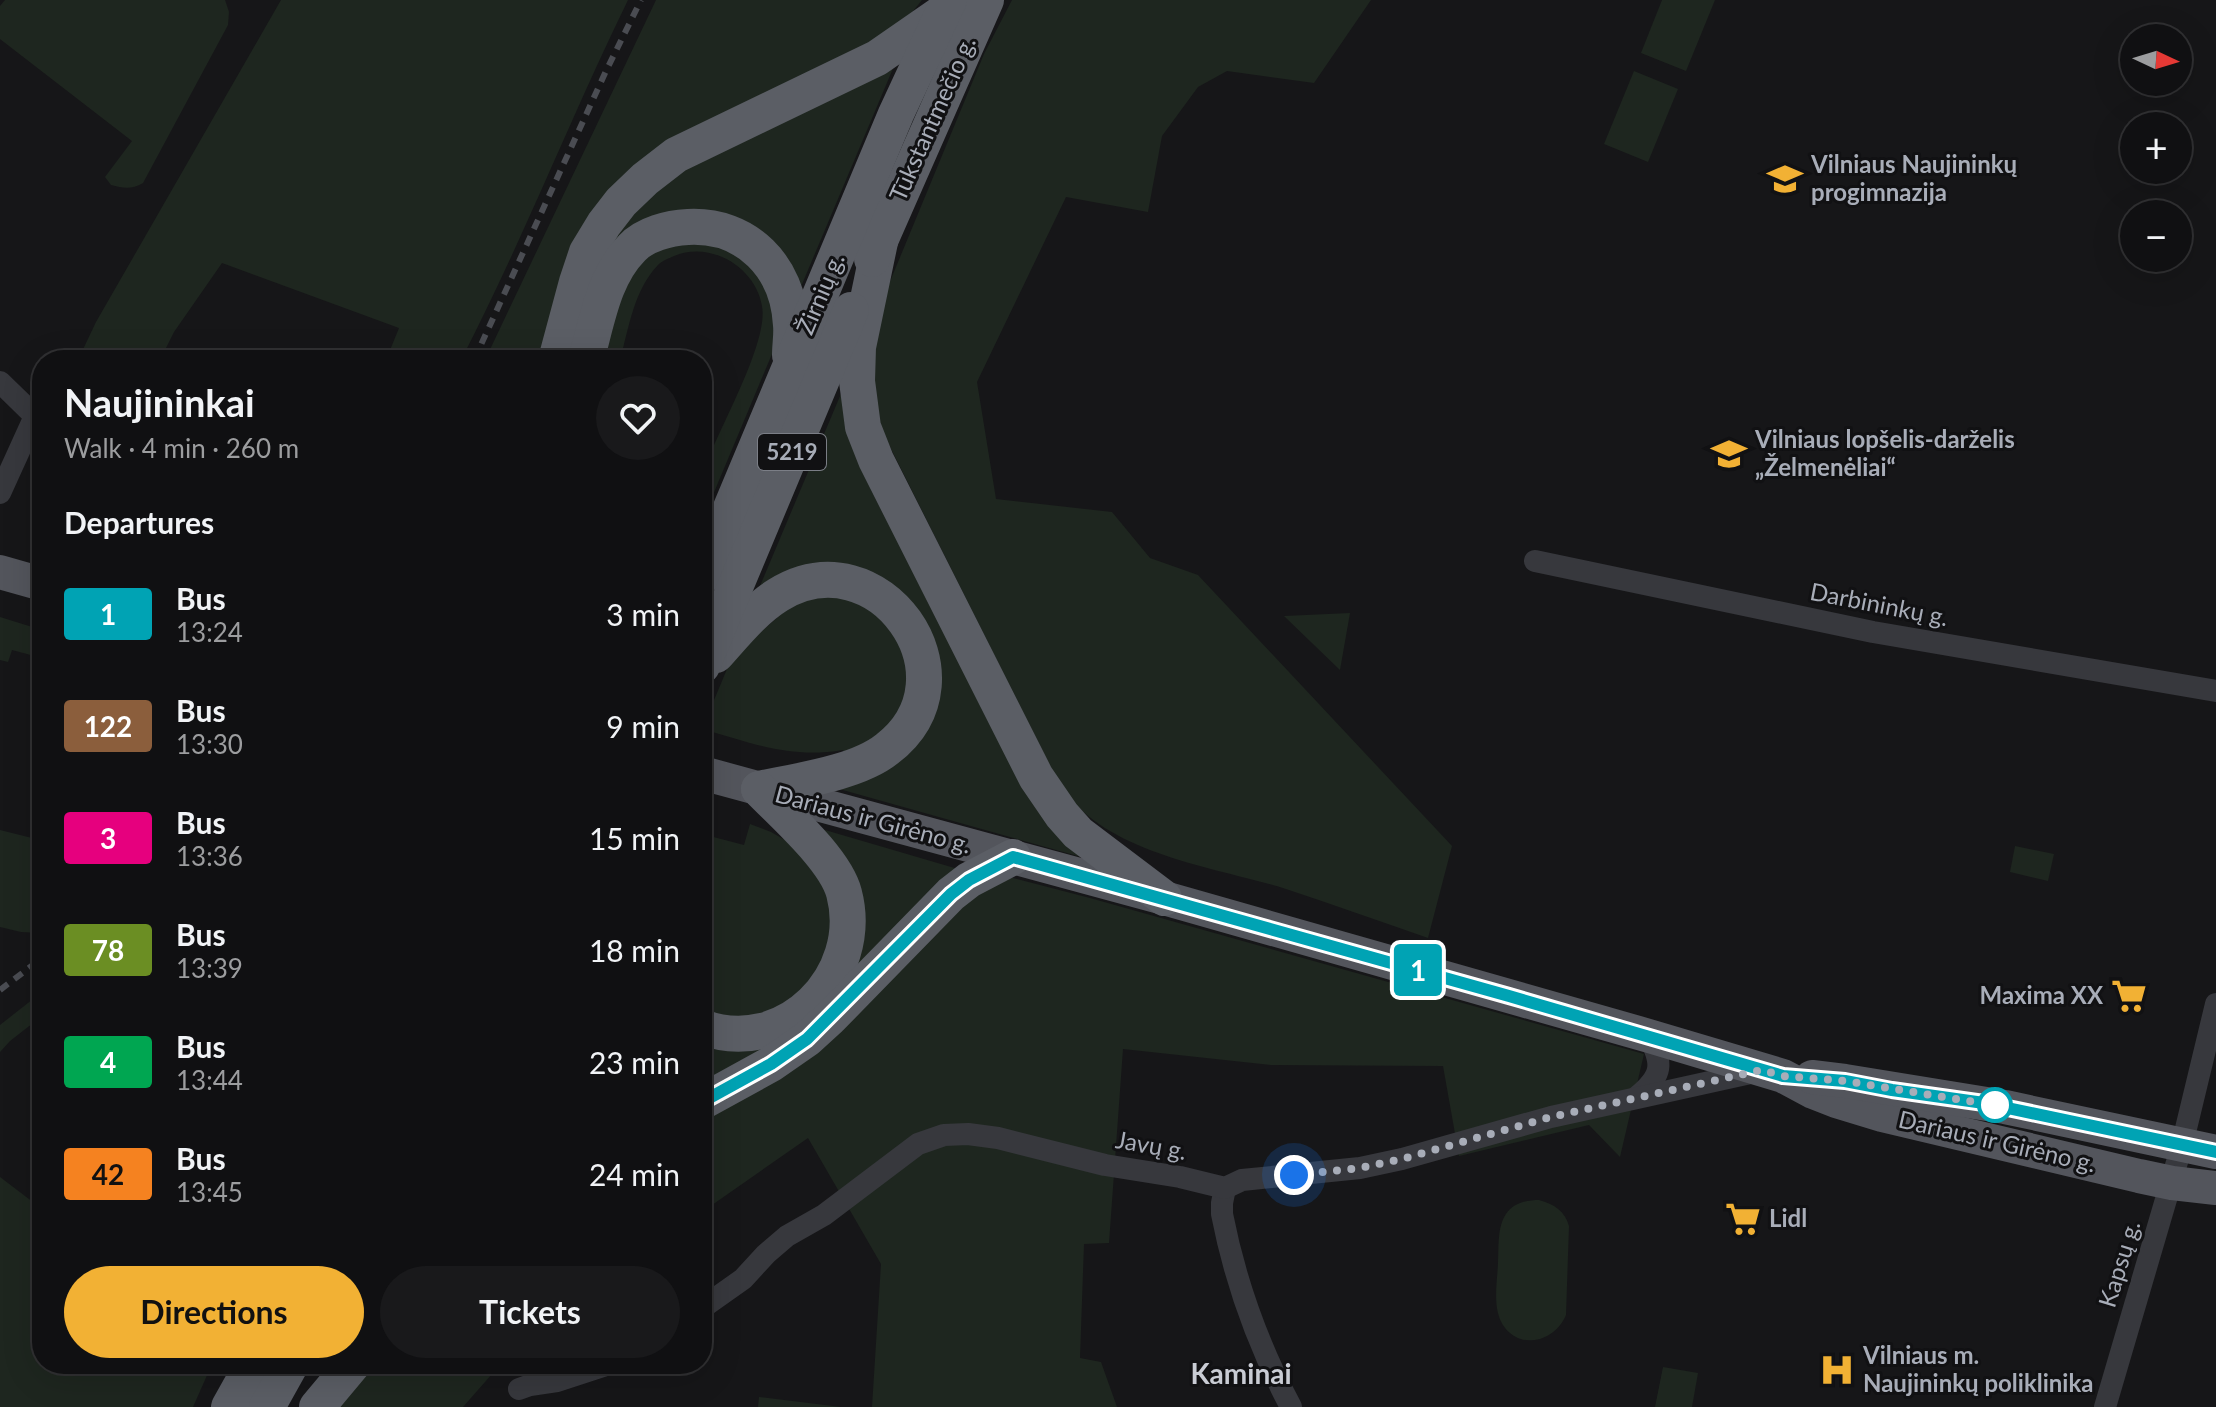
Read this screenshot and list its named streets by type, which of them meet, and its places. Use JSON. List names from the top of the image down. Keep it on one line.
{"streets":{"highway":["Tūkstantmečio g.","Žirnių g.","5219"],"main road":["Dariaus ir Girėno g."],"street":["Darbininkų g.","Javų g.","Kapsų g."]},"crossings":[["Tūkstantmečio g.","Žirnių g."],["Dariaus ir Girėno g.","Javų g."],["Dariaus ir Girėno g.","Kapsų g."]],"districts":["Kaminai"],"places":{"school or university":["Vilniaus Naujininkų progimnazija","Vilniaus lopšelis-darželis „Želmenėliai“"],"supermarket":["Maxima XX","Lidl"],"hospital":["Vilniaus m. Naujininkų poliklinika"]},"lines":["bus line 1"],"north":"right","page":{"on_map":"1","map_buttons":["+","−"],"heading":[["Naujininkai","Walk · 4 min · 260 m"],"Departures"],"list":[{"mark":"1","name":"Bus","note":"13:24","value":"3 min"},{"mark":"122","name":"Bus","note":"13:30","value":"9 min"},{"mark":"3","name":"Bus","note":"13:36","value":"15 min"},{"mark":"78","name":"Bus","note":"13:39","value":"18 min"},{"mark":"4","name":"Bus","note":"13:44","value":"23 min"},{"mark":"42","name":"Bus","note":"13:45","value":"24 min"}],"buttons":["Directions","Tickets"]}}
